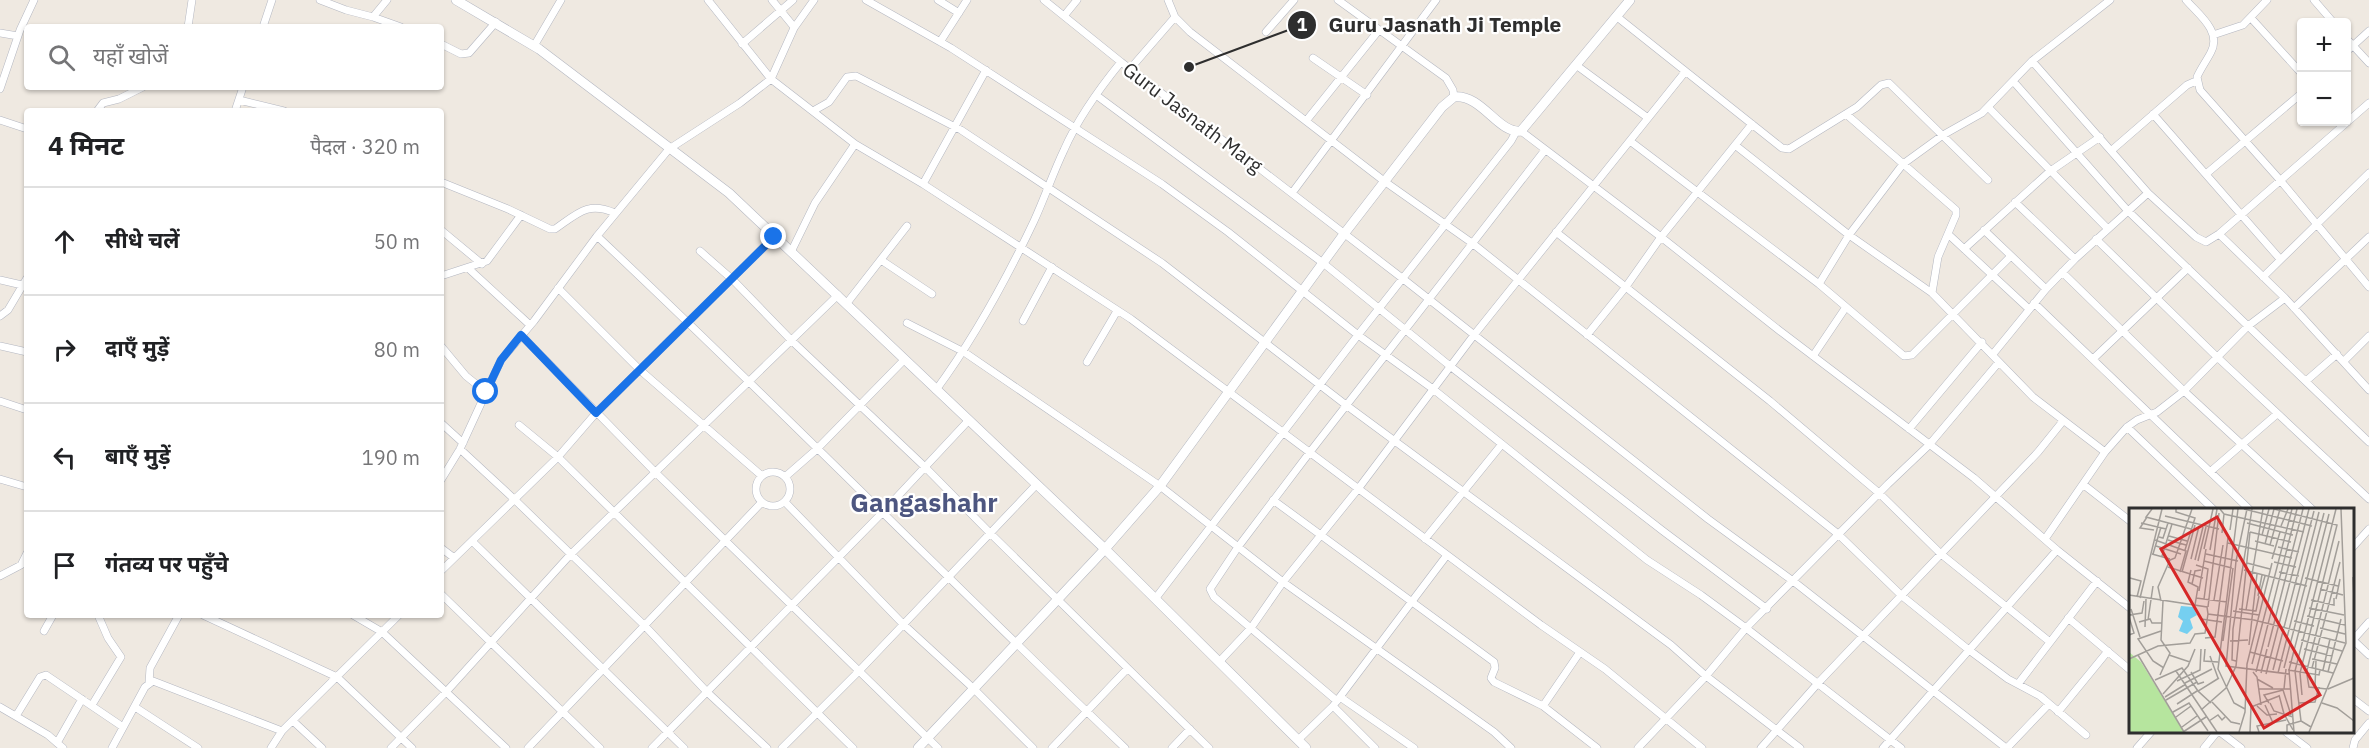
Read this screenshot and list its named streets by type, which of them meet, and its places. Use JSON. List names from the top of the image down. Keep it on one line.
{"streets":{"street":["Guru Jasnath Marg"]},"districts":["Gangashahr"],"places":["Guru Jasnath Ji Temple"],"page":{"map_buttons":["+","−"],"search":"यहाँ खोजें","heading":["4 मिनट","पैदल · 320 m"],"list":[["सीधे चलें","50 m"],["दाएँ मुड़ें","80 m"],["बाएँ मुड़ें","190 m"],"गंतव्य पर पहुँचे"]}}
